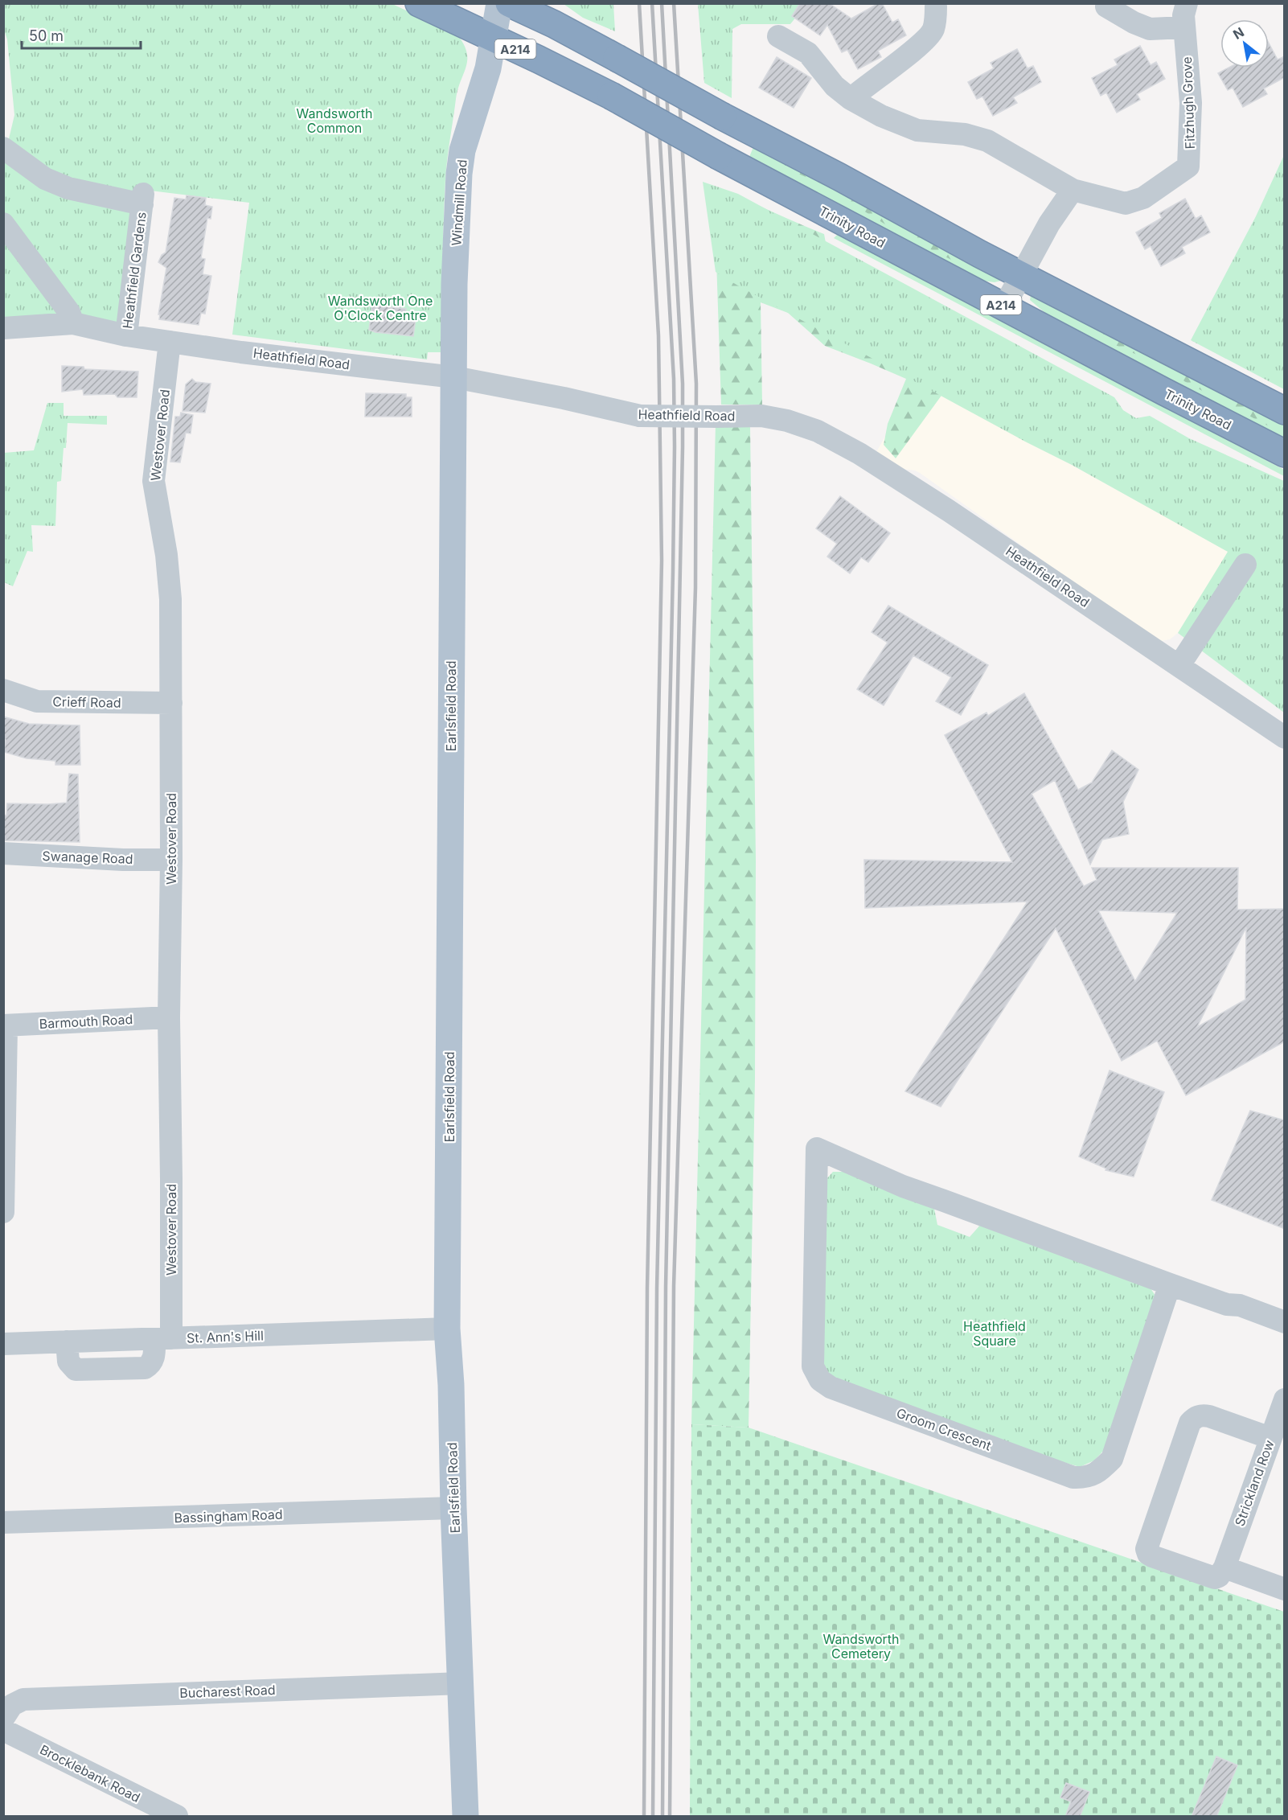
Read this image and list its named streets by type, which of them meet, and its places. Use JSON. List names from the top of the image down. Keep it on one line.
{"streets":{"highway":["A214","Trinity Road"],"main road":["Windmill Road","Earlsfield Road"],"street":["Fitzhugh Grove","Heathfield Gardens","Heathfield Road","Westover Road","Crieff Road","Swanage Road","Barmouth Road","St. Ann's Hill","Groom Crescent","Strickland Row","Bassingham Road","Bucharest Road","Brocklebank Road"]},"crossings":[["Windmill Road","Trinity Road"],["Windmill Road","Heathfield Road"],["Windmill Road","Earlsfield Road"],["Heathfield Gardens","Heathfield Road"],["Heathfield Road","Westover Road"],["Heathfield Road","Earlsfield Road"],["Westover Road","Crieff Road"],["Westover Road","Swanage Road"],["Westover Road","Barmouth Road"],["Westover Road","St. Ann's Hill"],["Earlsfield Road","St. Ann's Hill"],["Earlsfield Road","Bassingham Road"],["Earlsfield Road","Bucharest Road"]],"parks":["Wandsworth Common","Wandsworth One O'Clock Centre","Heathfield Square","Wandsworth Cemetery"],"scale_bar":"50 m","north":"top left"}
